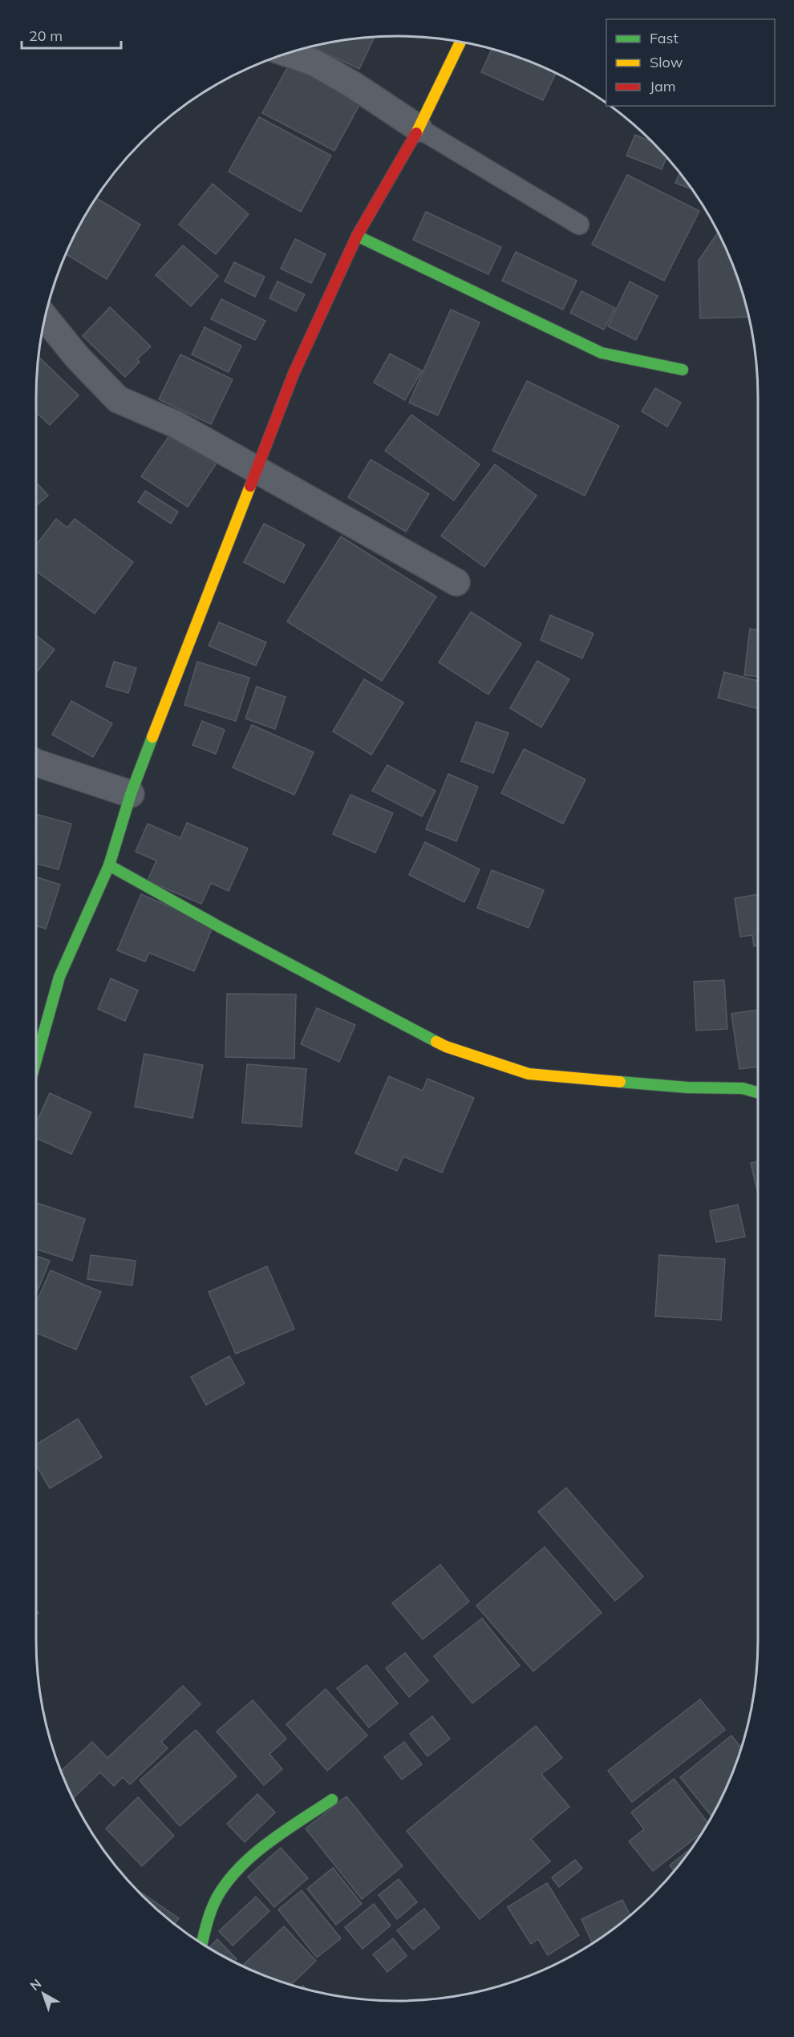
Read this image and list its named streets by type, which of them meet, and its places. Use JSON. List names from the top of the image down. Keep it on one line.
{"legend":["Fast","Slow","Jam"],"scale_bar":"20 m","north":"top left"}
